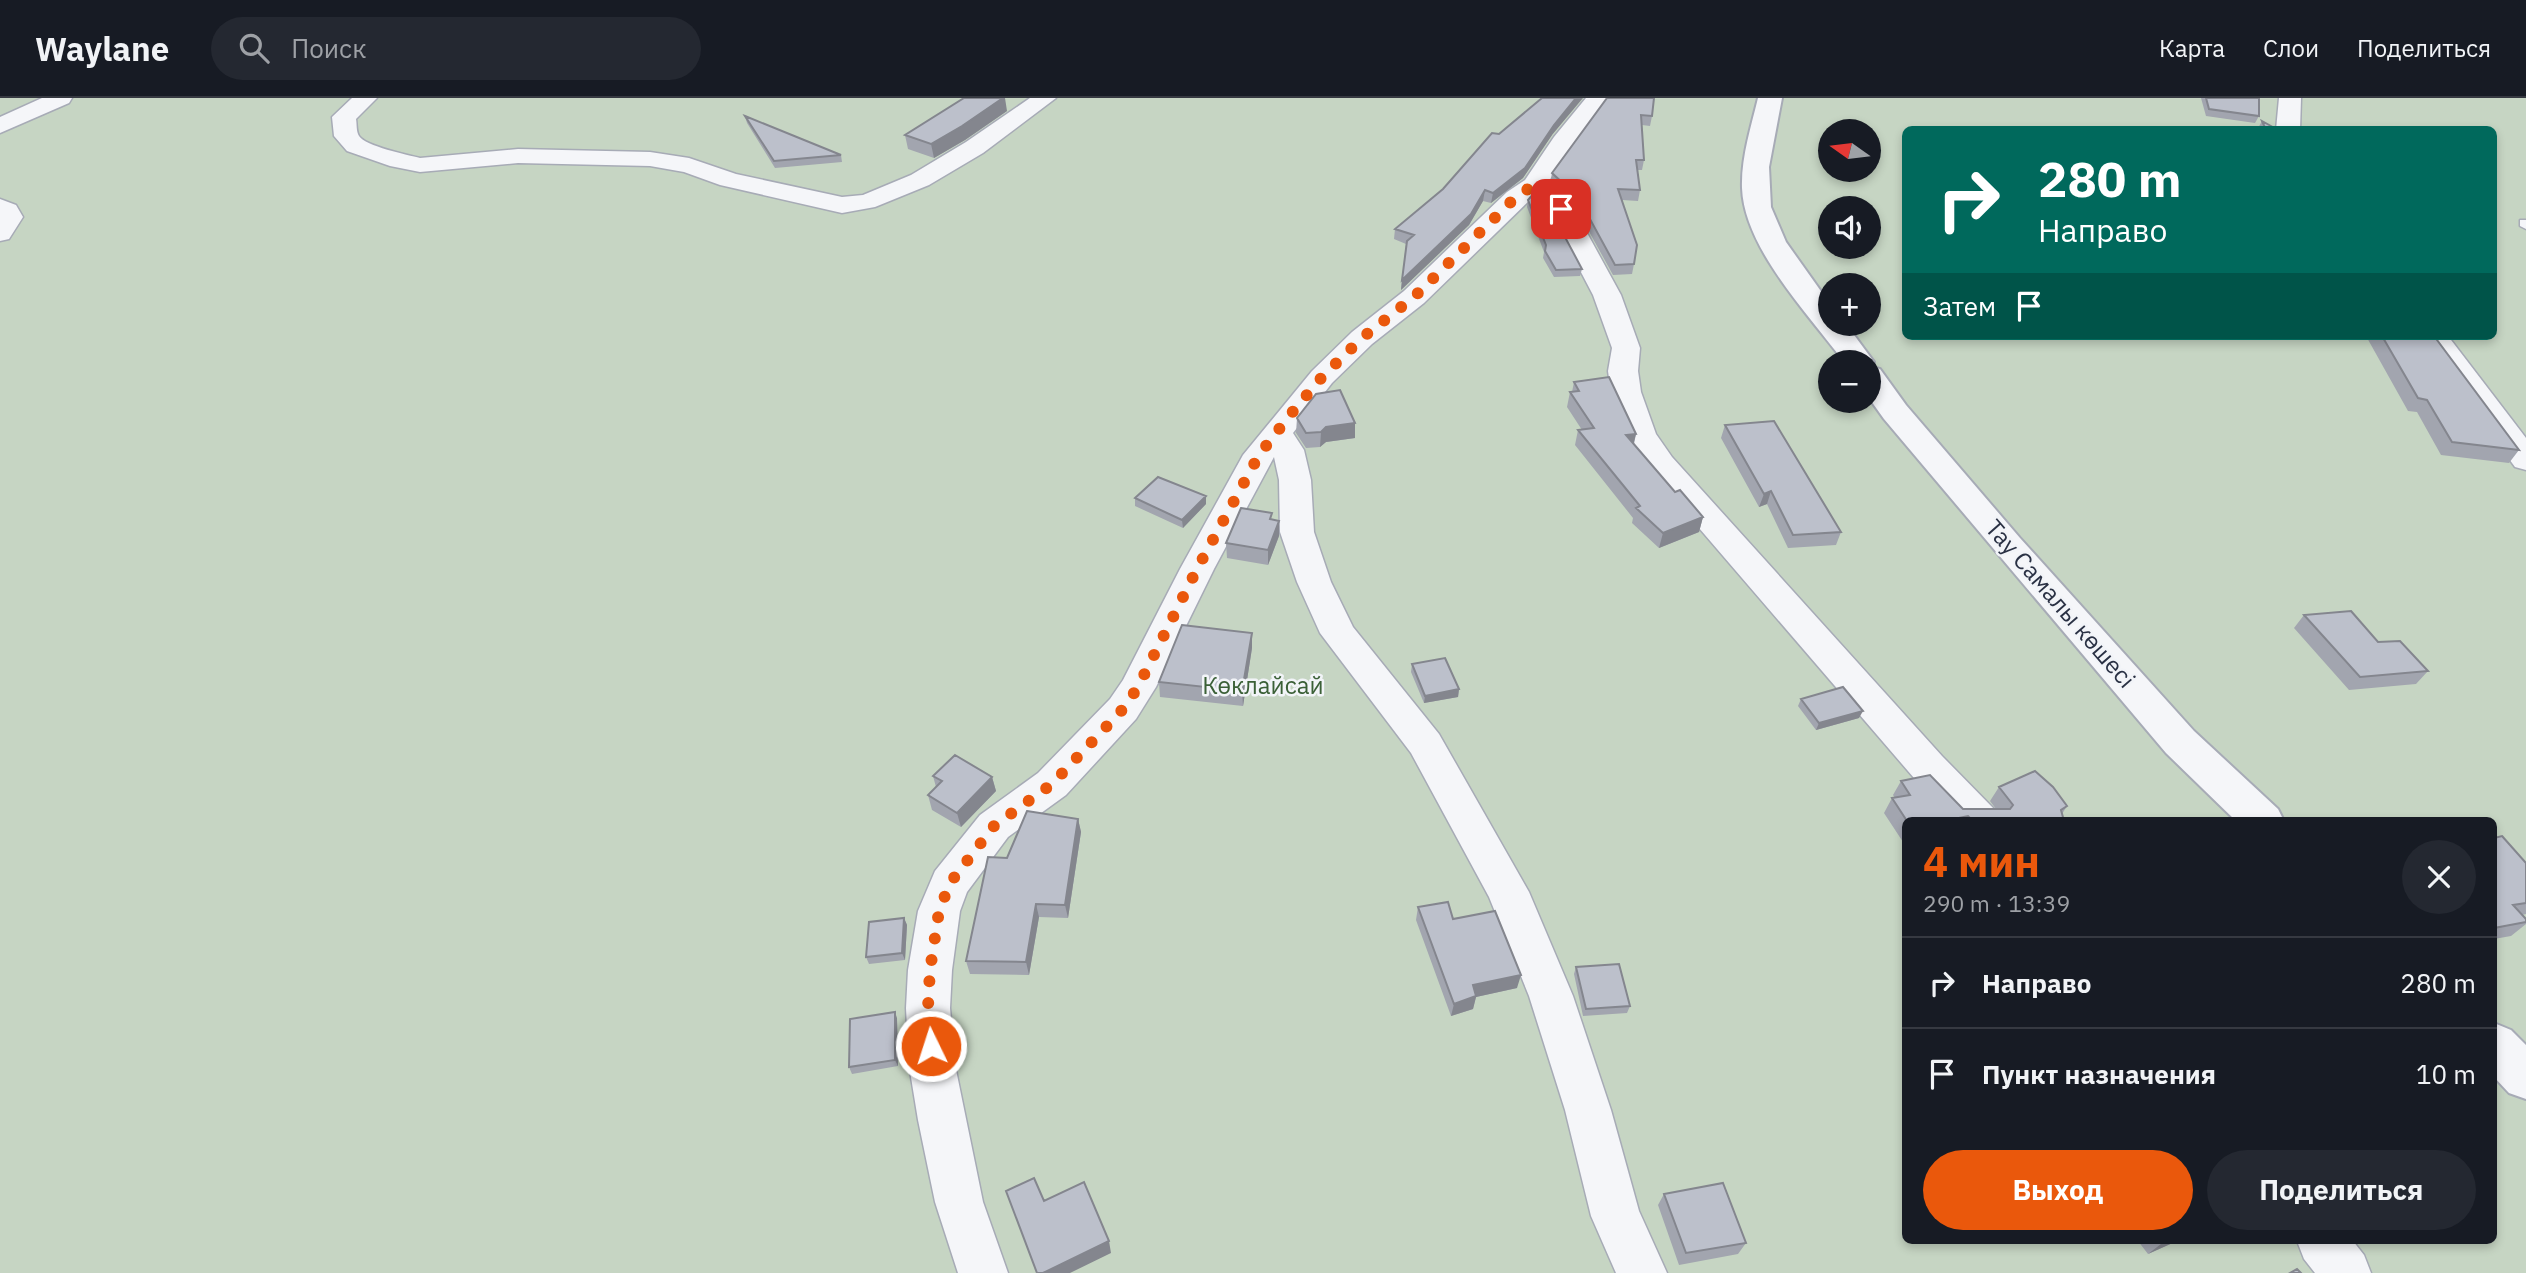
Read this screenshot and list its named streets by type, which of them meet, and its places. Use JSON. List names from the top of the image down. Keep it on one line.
{"streets":{"street":["Тау Самалы көшесі"]},"parks":["Көклайсай"],"north":"left","page":{"header":"Waylane","search":"Поиск","nav":["Карта","Слои","Поделиться"],"map_buttons":["+","−"],"turn":["280 m","Направо"],"then":"Затем","heading":["4 мин","290 m · 13:39"],"list":[{"name":"Направо","value":"280 m"},{"name":"Пункт назначения","value":"10 m"}],"buttons":["Выход","Поделиться"]}}
